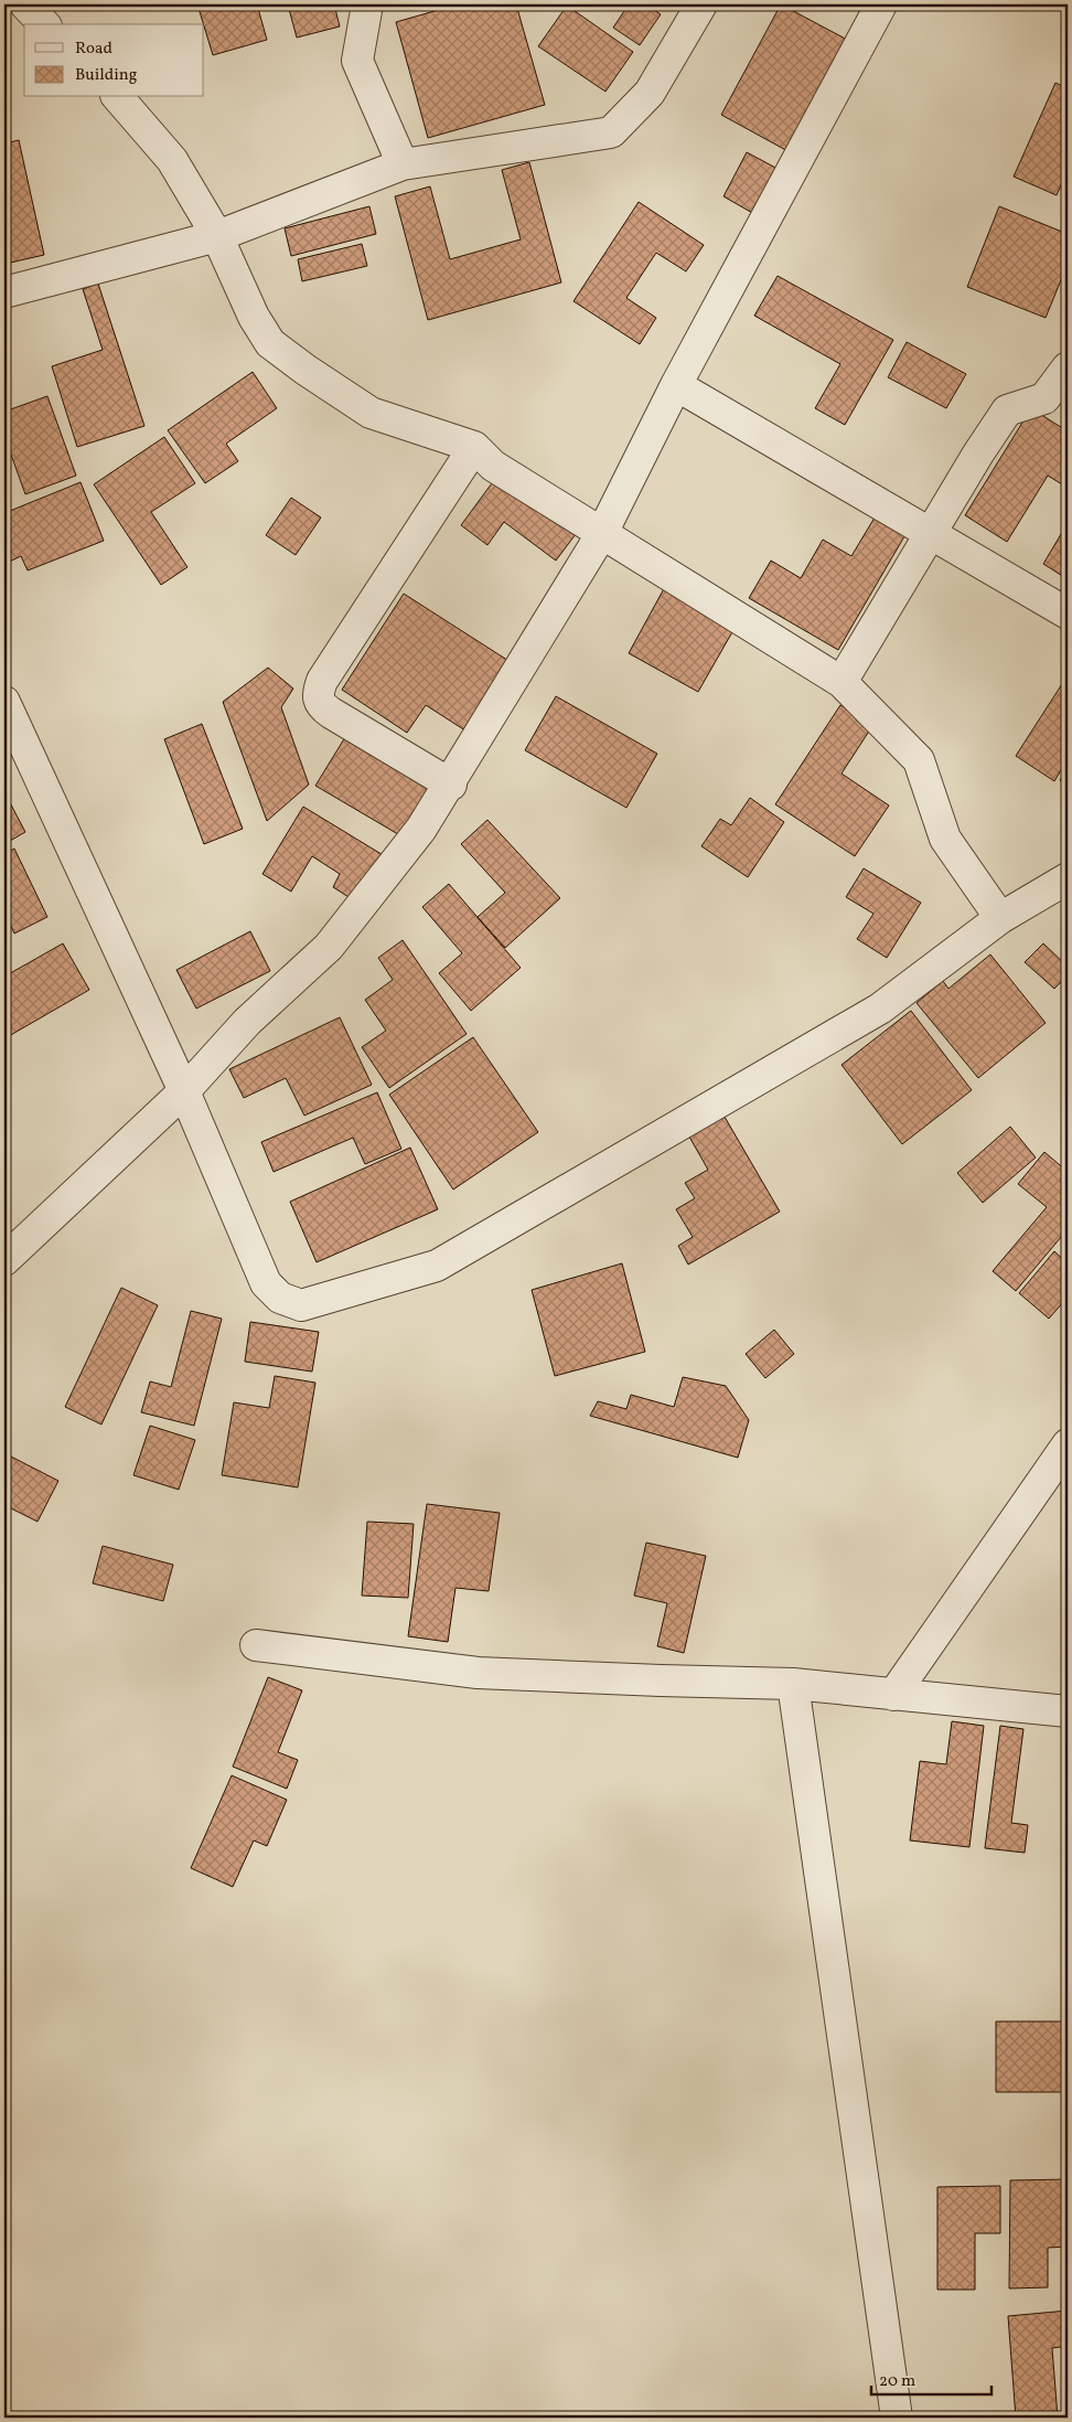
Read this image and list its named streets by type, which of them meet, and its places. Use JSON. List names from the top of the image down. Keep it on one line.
{"legend":["Road","Building"],"scale_bar":"20 m"}
